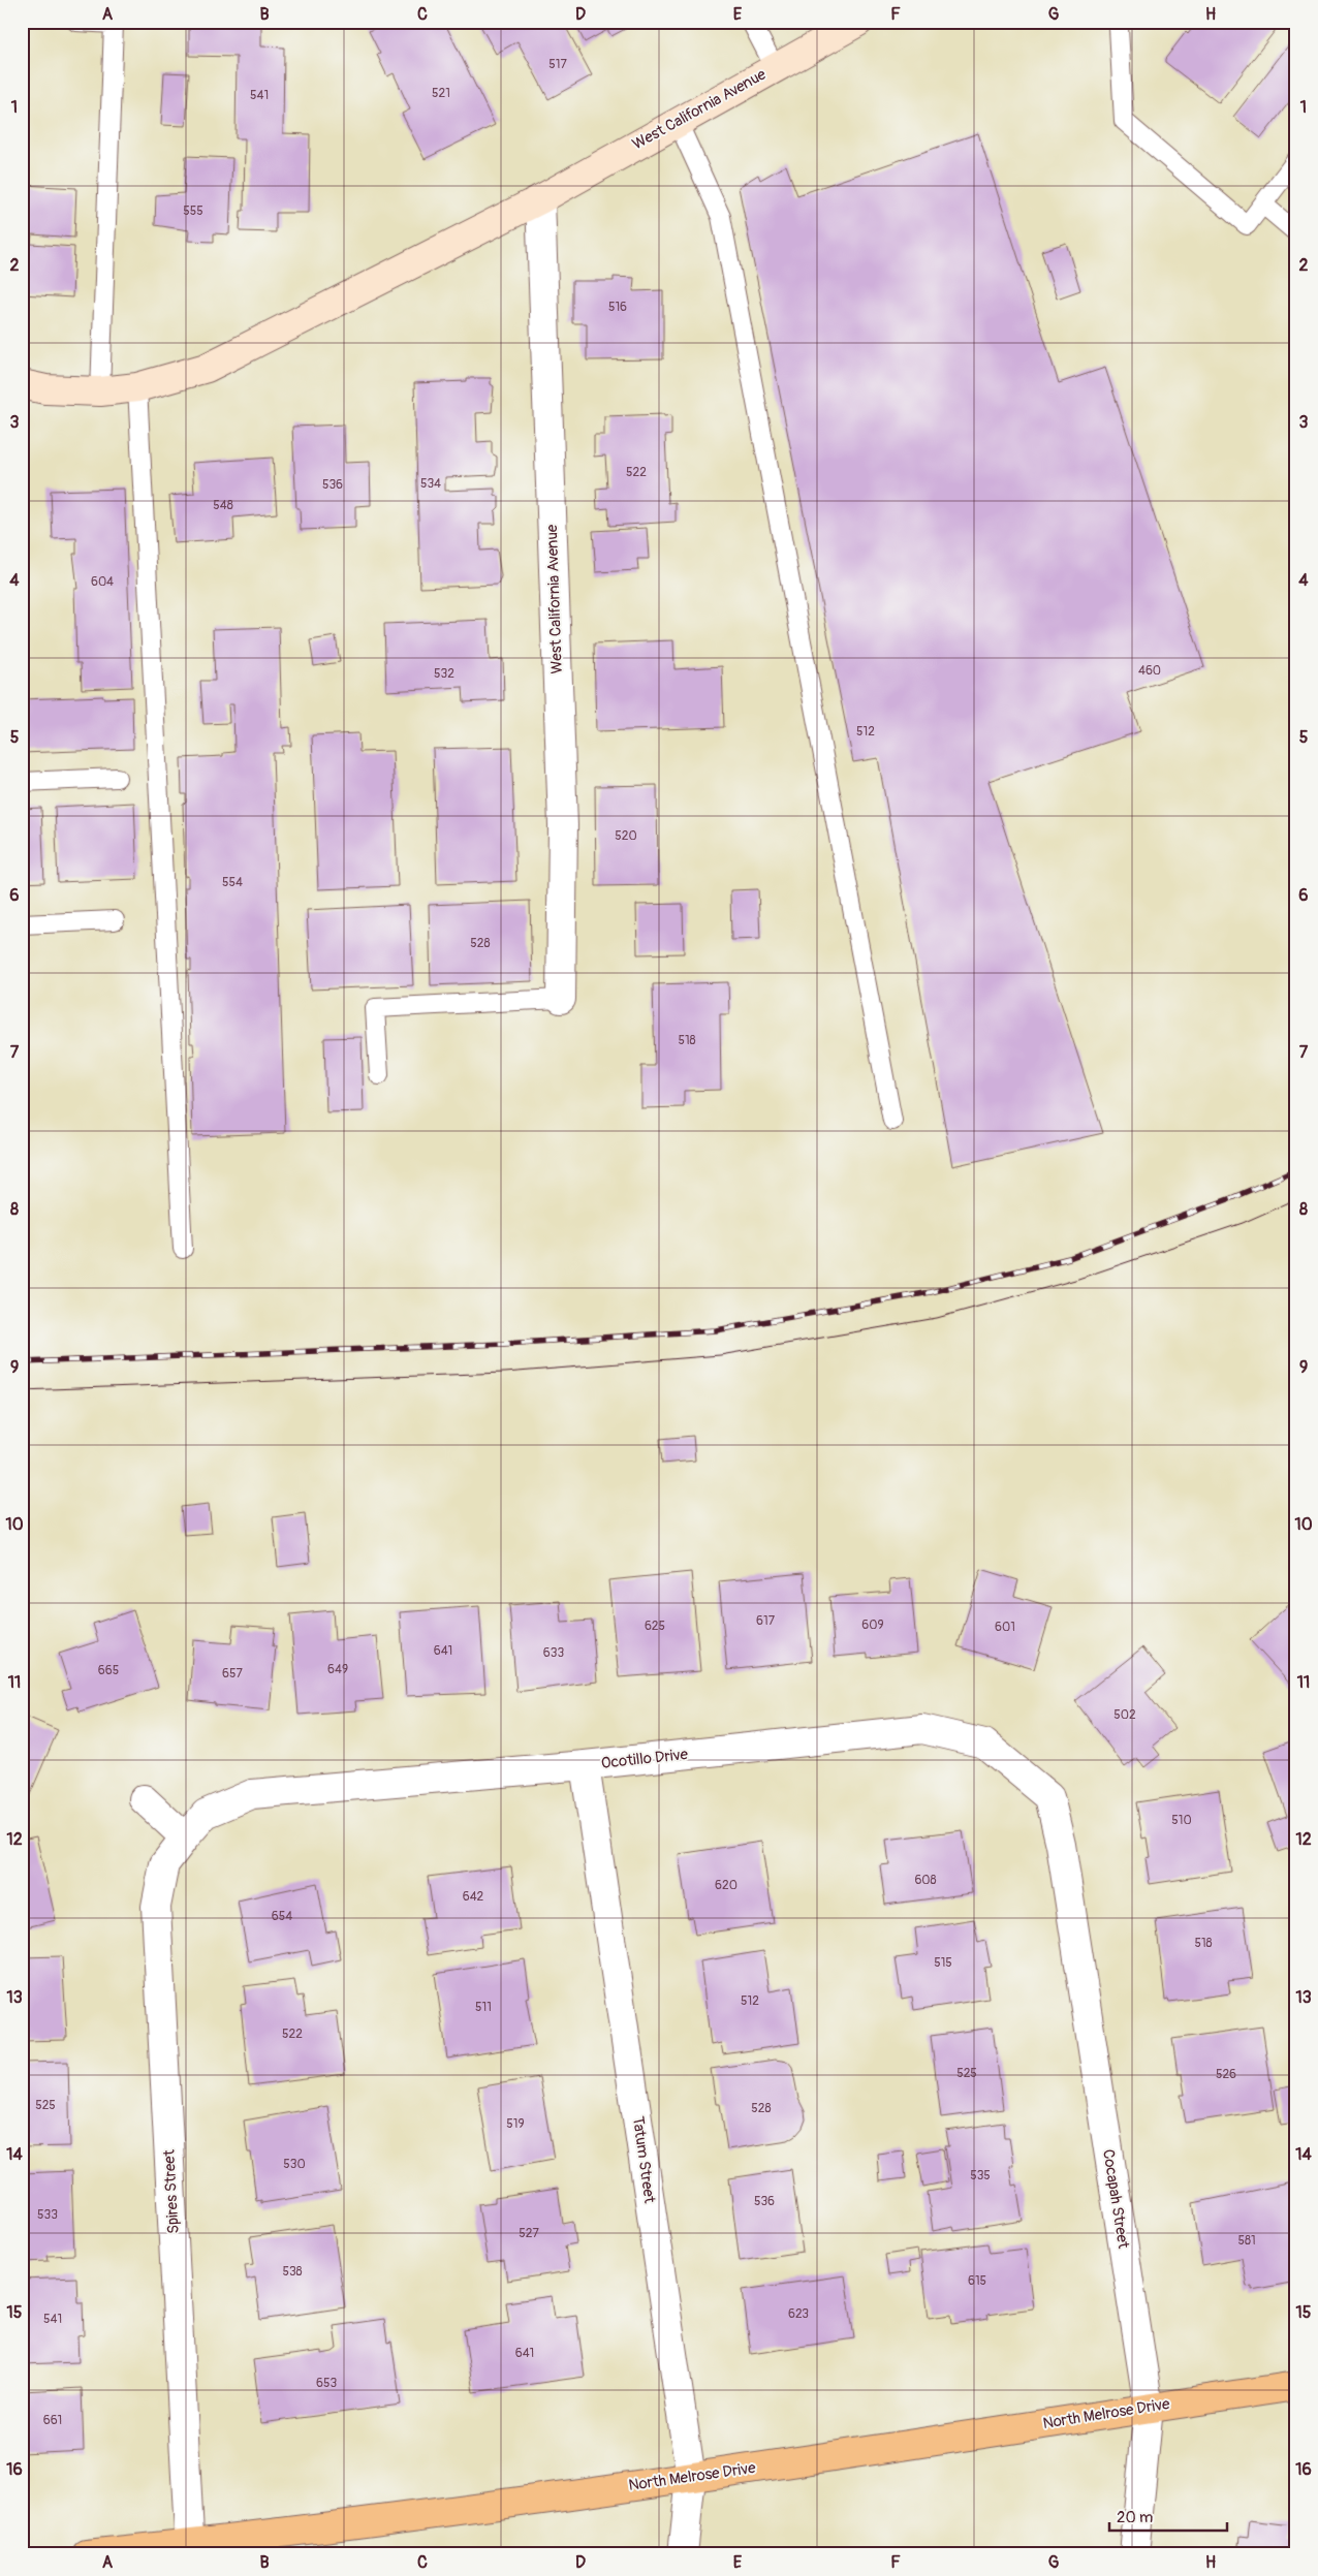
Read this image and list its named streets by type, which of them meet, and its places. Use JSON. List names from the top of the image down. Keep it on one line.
{"streets":{"main road":["North Melrose Drive"],"street":["West California Avenue","Ocotillo Drive","Tatum Street","Spires Street","Cocapah Street"]},"crossings":[["Ocotillo Drive","Tatum Street"],["Ocotillo Drive","Spires Street"],["Ocotillo Drive","Cocapah Street"],["Tatum Street","North Melrose Drive"],["Spires Street","North Melrose Drive"],["Cocapah Street","North Melrose Drive"]],"house_numbers":["517","521","541","555","516","522","534","536","548","604","460","532","512","520","554","528","518","617","609","625","601","641","633","649","665","657","502","510","608","620","642","654","518","515","512","511","522","525","526","525","528","519","530","535","536","533","527","581","538","615","623","541","641","653","661"],"scale_bar":"20 m","grid":{"columns":["A","B","C","D","E","F","G","H"],"rows":["1","2","3","4","5","6","7","8","9","10","11","12","13","14","15","16"]}}
